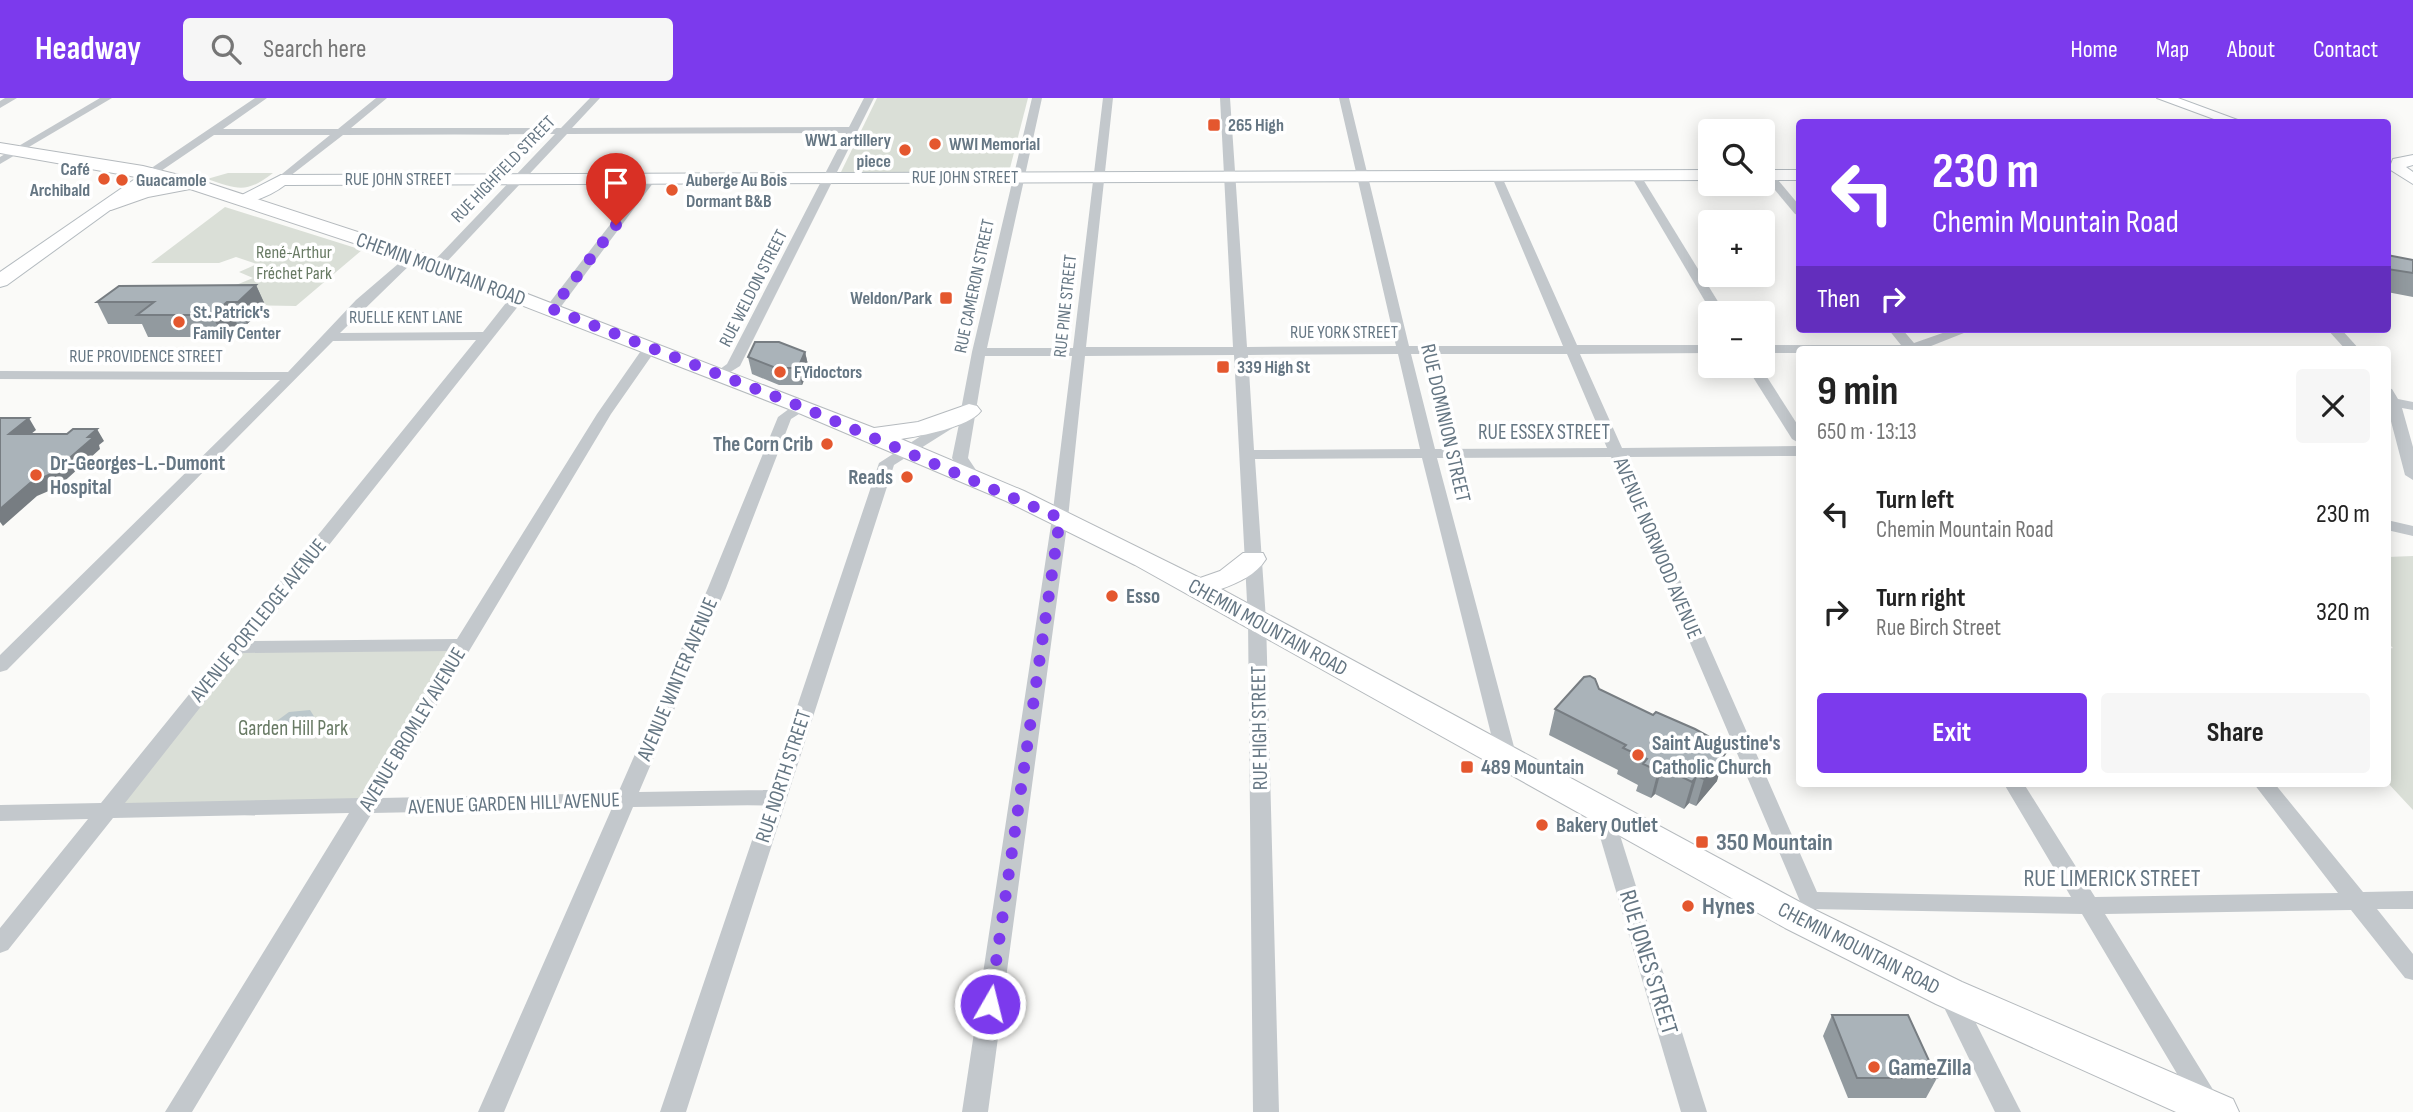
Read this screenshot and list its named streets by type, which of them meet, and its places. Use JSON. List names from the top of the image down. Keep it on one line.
{"streets":{"main road":["CHEMIN MOUNTAIN ROAD"],"street":["RUE HIGHFIELD STREET","RUE JOHN STREET","RUE CAMERON STREET","RUE WELDON STREET","RUE PINE STREET","RUELLE KENT LANE","RUE YORK STREET","RUE PROVIDENCE STREET","RUE DOMINION STREET","RUE ESSEX STREET","AVENUE NORWOOD AVENUE","AVENUE PORTLEDGE AVENUE","AVENUE WINTER AVENUE","RUE HIGH STREET","AVENUE BROMLEY AVENUE","RUE NORTH STREET","AVENUE GARDEN HILL AVENUE","RUE LIMERICK STREET","RUE JONES STREET"]},"crossings":[["RUE HIGHFIELD STREET","RUE JOHN STREET"],["RUE HIGHFIELD STREET","CHEMIN MOUNTAIN ROAD"],["RUE JOHN STREET","RUE CAMERON STREET"],["RUE JOHN STREET","RUE WELDON STREET"],["RUE JOHN STREET","RUE PINE STREET"],["RUE JOHN STREET","RUE DOMINION STREET"],["RUE JOHN STREET","AVENUE NORWOOD AVENUE"],["RUE JOHN STREET","RUE HIGH STREET"],["CHEMIN MOUNTAIN ROAD","RUE CAMERON STREET"],["CHEMIN MOUNTAIN ROAD","RUE WELDON STREET"],["CHEMIN MOUNTAIN ROAD","RUE PINE STREET"],["CHEMIN MOUNTAIN ROAD","RUE DOMINION STREET"],["CHEMIN MOUNTAIN ROAD","AVENUE NORWOOD AVENUE"],["CHEMIN MOUNTAIN ROAD","AVENUE PORTLEDGE AVENUE"],["CHEMIN MOUNTAIN ROAD","AVENUE WINTER AVENUE"],["CHEMIN MOUNTAIN ROAD","RUE HIGH STREET"],["CHEMIN MOUNTAIN ROAD","AVENUE BROMLEY AVENUE"],["CHEMIN MOUNTAIN ROAD","RUE NORTH STREET"],["CHEMIN MOUNTAIN ROAD","RUE LIMERICK STREET"],["CHEMIN MOUNTAIN ROAD","RUE JONES STREET"],["RUE CAMERON STREET","RUE YORK STREET"],["RUE PINE STREET","RUE YORK STREET"],["RUELLE KENT LANE","AVENUE PORTLEDGE AVENUE"],["RUE YORK STREET","RUE DOMINION STREET"],["RUE YORK STREET","AVENUE NORWOOD AVENUE"],["RUE YORK STREET","RUE HIGH STREET"],["RUE DOMINION STREET","RUE ESSEX STREET"],["RUE ESSEX STREET","AVENUE NORWOOD AVENUE"],["RUE ESSEX STREET","RUE HIGH STREET"],["AVENUE NORWOOD AVENUE","RUE LIMERICK STREET"],["AVENUE PORTLEDGE AVENUE","AVENUE GARDEN HILL AVENUE"],["AVENUE WINTER AVENUE","AVENUE GARDEN HILL AVENUE"],["AVENUE BROMLEY AVENUE","AVENUE GARDEN HILL AVENUE"],["RUE NORTH STREET","AVENUE GARDEN HILL AVENUE"]],"parks":["René-Arthur Fréchet Park","Garden Hill Park"],"places":{"transit":["265 High","Weldon/Park","339 High St","489 Mountain","350 Mountain"],"other":["WWI Memorial","WW1 artillery piece","Café Archibald","Guacamole","Auberge Au Bois Dormant B&B","St. Patrick's Family Center","FYidoctors","The Corn Crib","Dr-Georges-L.-Dumont Hospital","Reads","Esso","Saint Augustine's Catholic Church","Bakery Outlet","Hynes","GameZilla"]},"page":{"header":"Headway","search":"Search here","nav":["Home","Map","About","Contact"],"map_buttons":["+","−"],"turn":["230 m","Chemin Mountain Road"],"then":"Then","heading":["9 min","650 m · 13:13"],"list":[{"name":"Turn left","note":"Chemin Mountain Road","value":"230 m"},{"name":"Turn right","note":"Rue Birch Street","value":"320 m"}],"buttons":["Exit","Share"]}}
